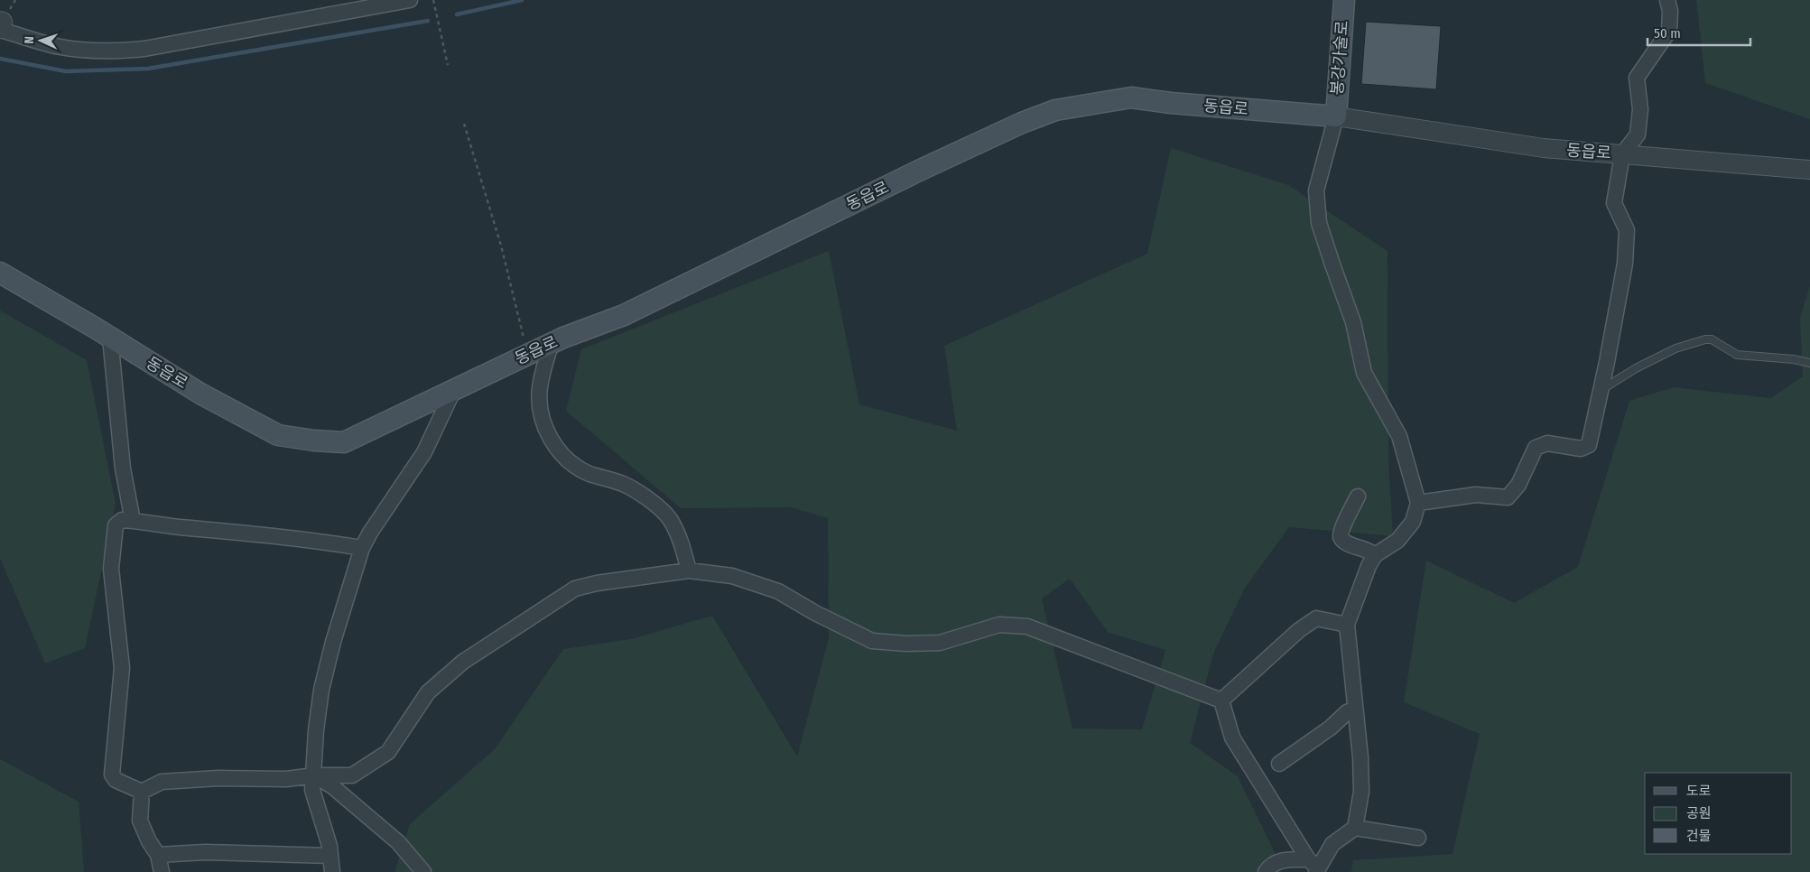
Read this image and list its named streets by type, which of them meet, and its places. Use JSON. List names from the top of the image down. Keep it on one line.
{"streets":{"main road":["봉강가술로","동읍로"]},"crossings":[["봉강가술로","동읍로"]],"legend":["도로","공원","건물"],"scale_bar":"50 m","north":"left"}
